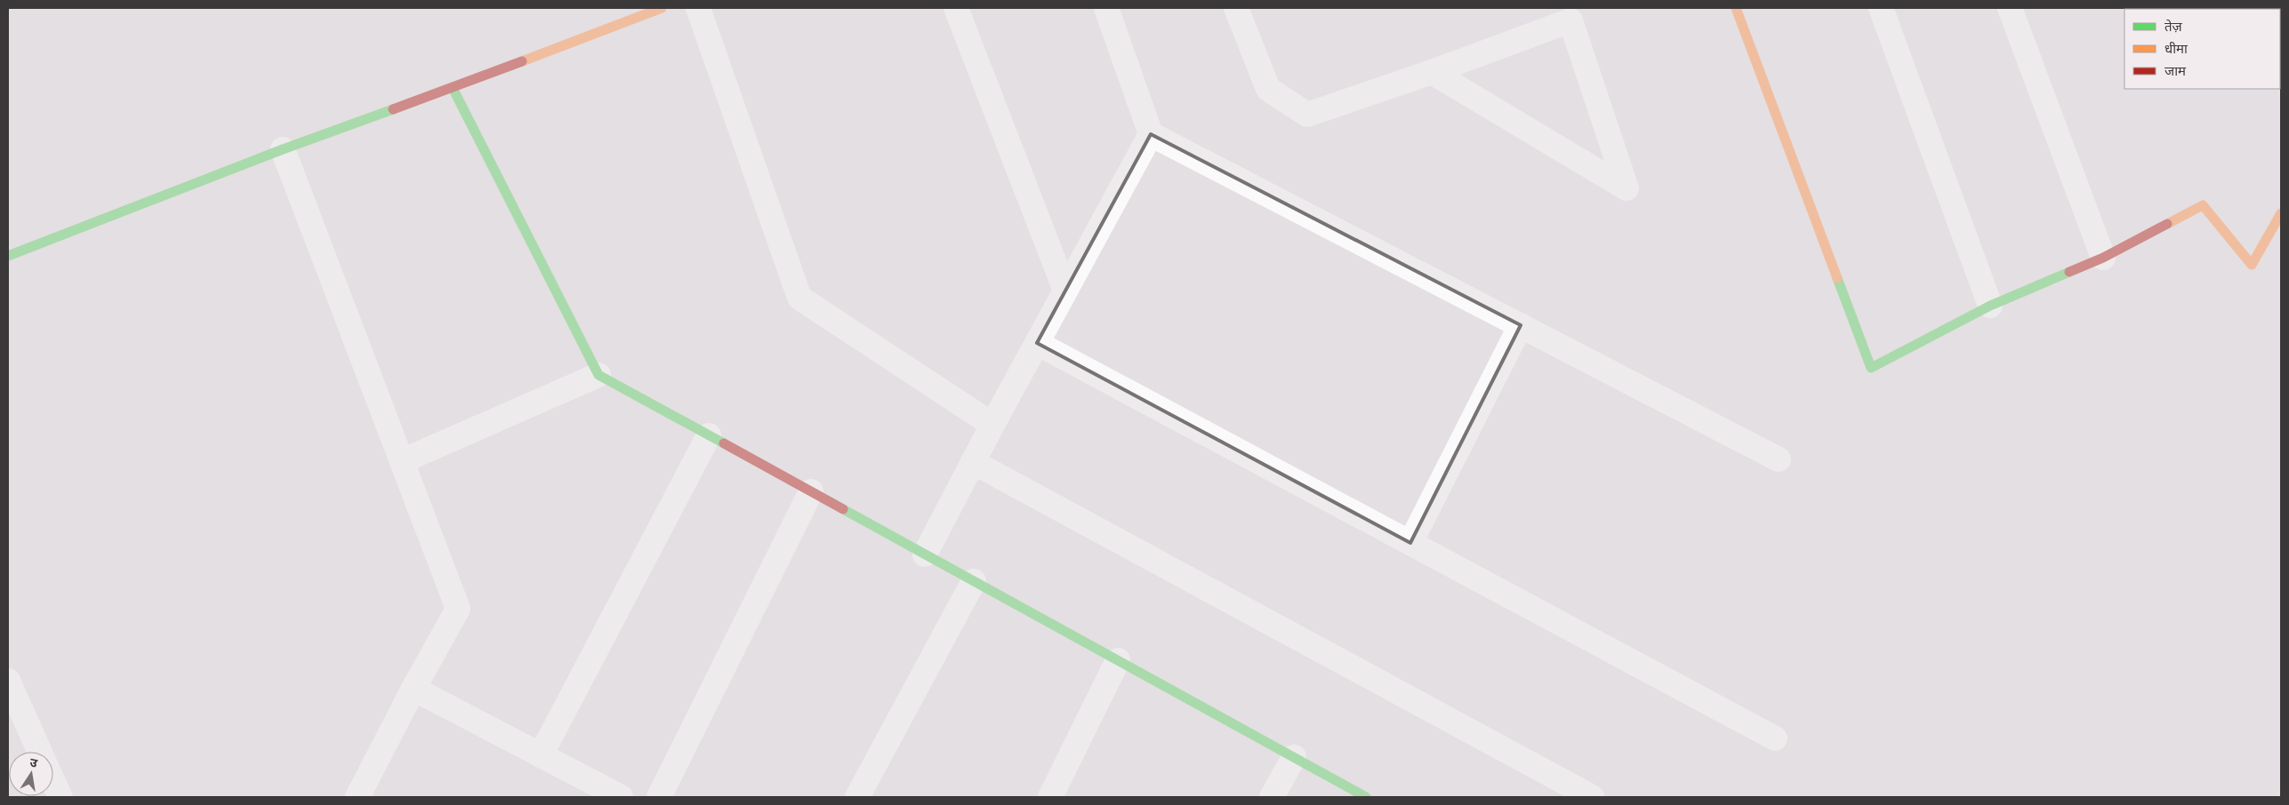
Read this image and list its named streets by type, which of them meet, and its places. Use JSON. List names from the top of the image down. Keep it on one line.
{"legend":["तेज़","धीमा","जाम"],"north":"top"}
